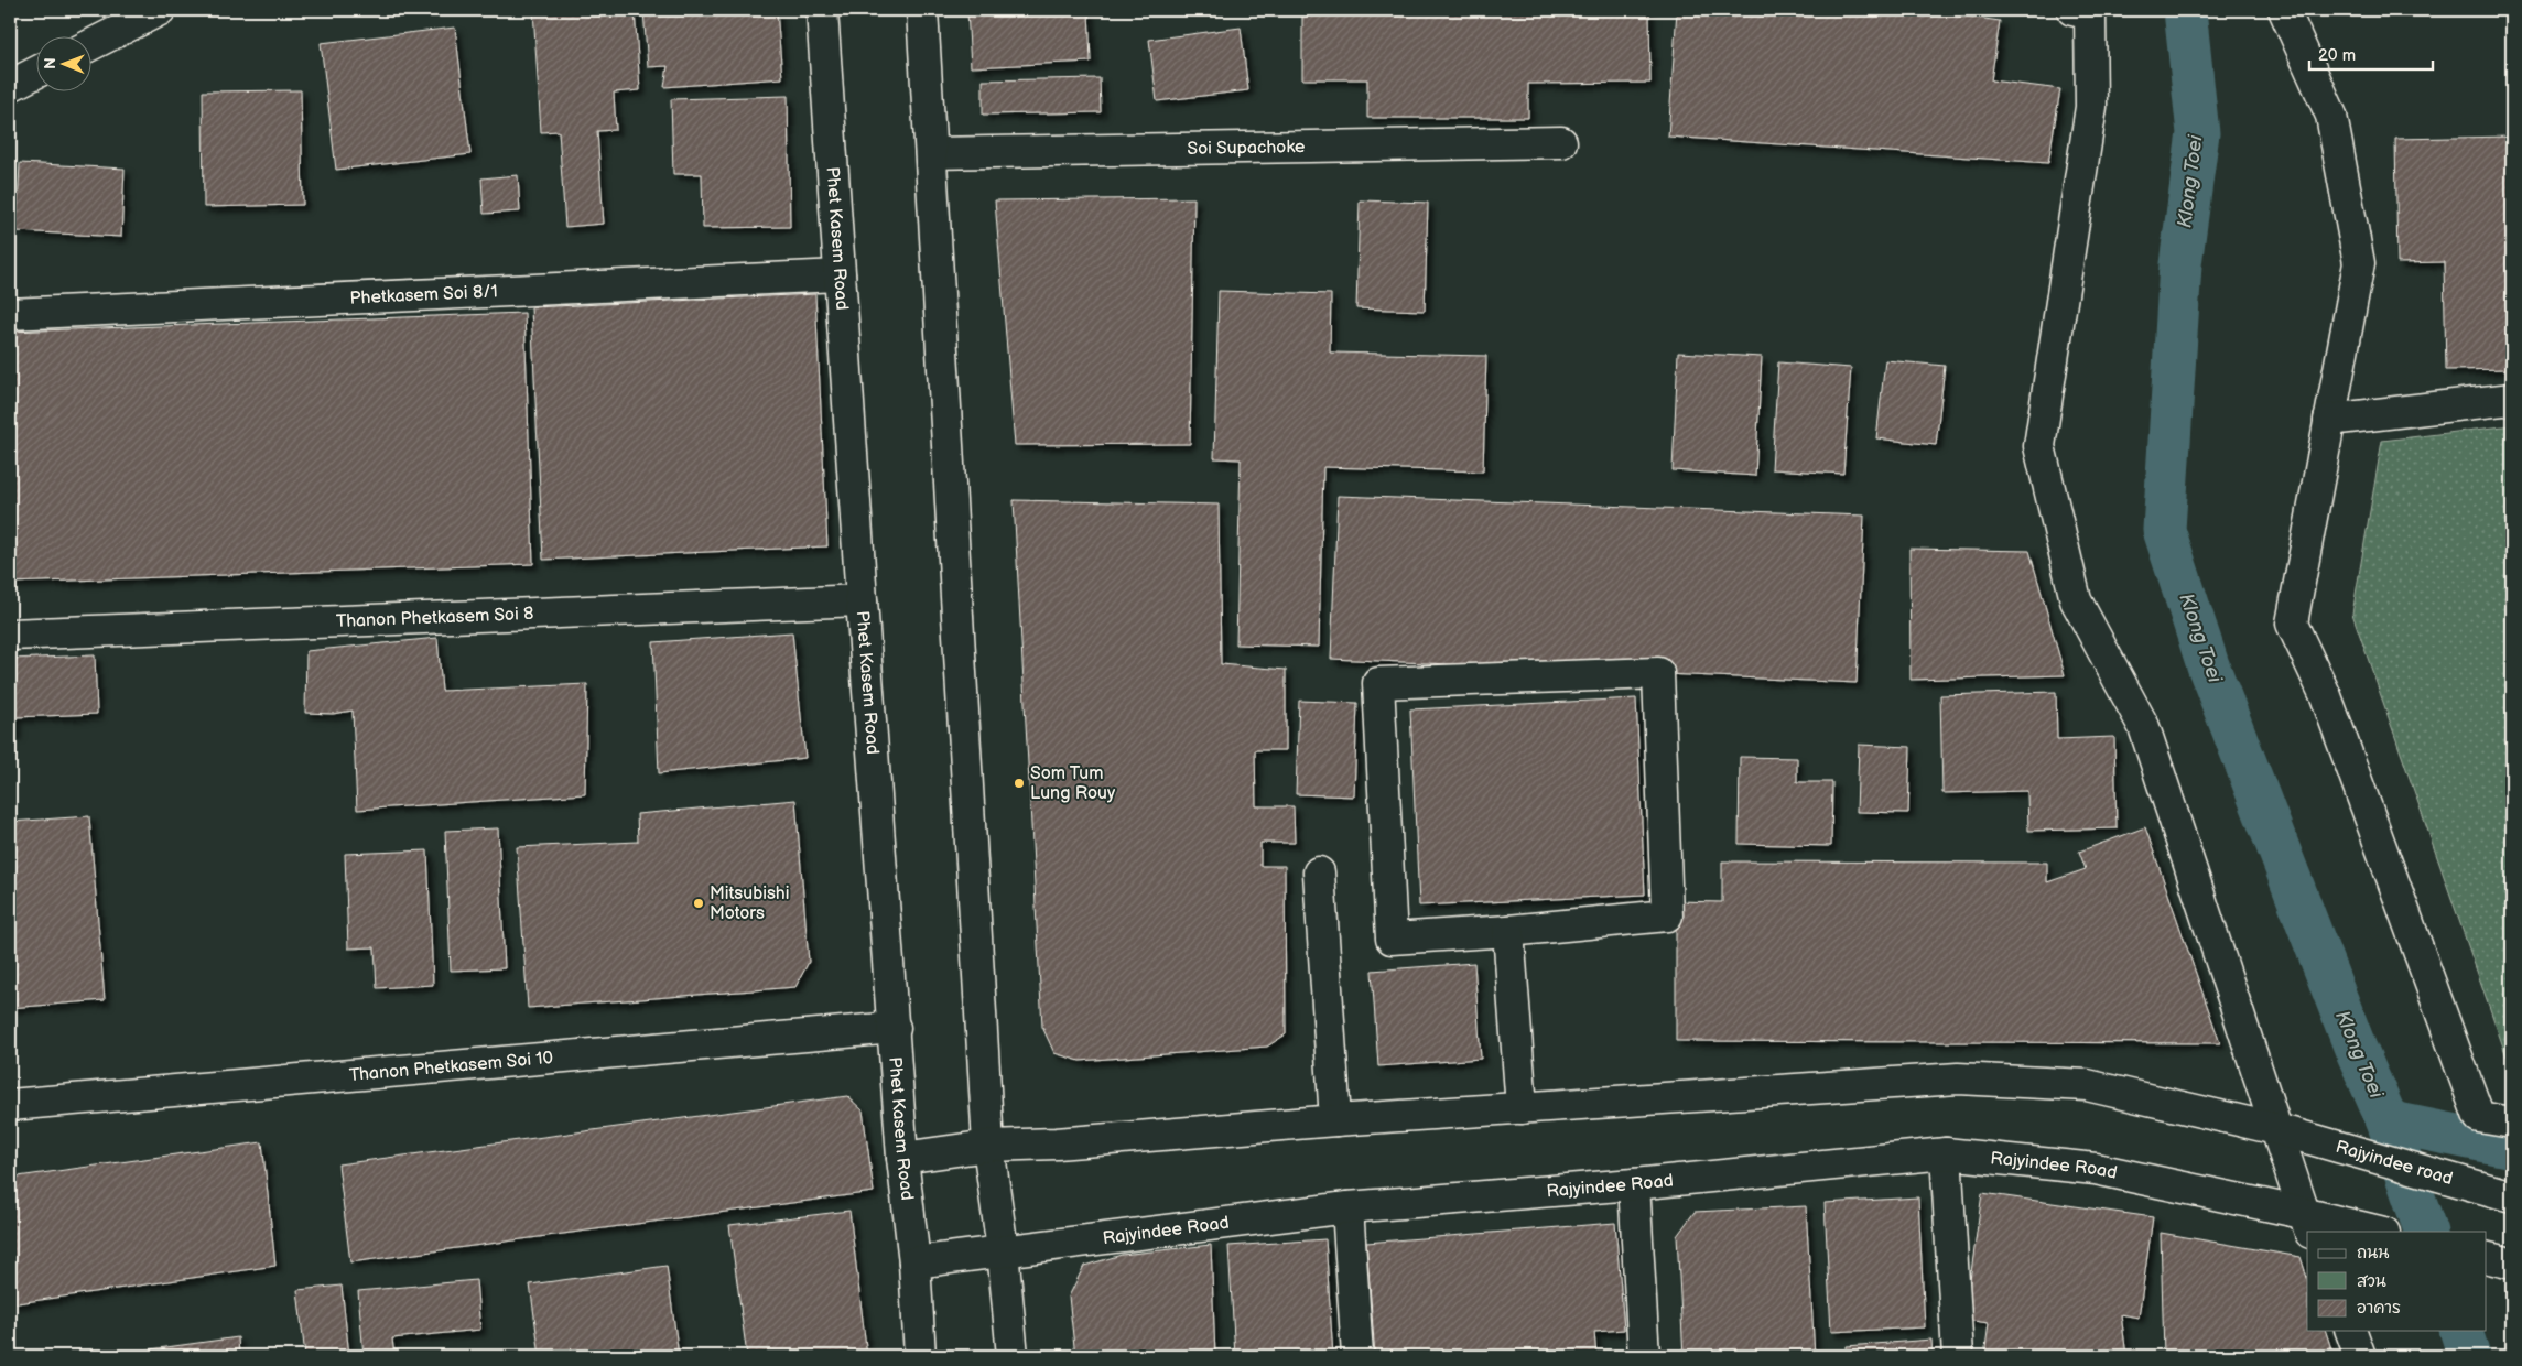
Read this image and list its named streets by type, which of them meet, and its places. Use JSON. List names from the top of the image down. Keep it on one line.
{"streets":{"street":["Soi Supachoke","Phet Kasem Road","Phetkasem Soi 8/1","Thanon Phetkasem Soi 8","Thanon Phetkasem Soi 10","Rajyindee road","Rajyindee Road"]},"crossings":[["Phet Kasem Road","Phetkasem Soi 8/1"],["Phet Kasem Road","Thanon Phetkasem Soi 8"],["Phet Kasem Road","Thanon Phetkasem Soi 10"],["Phet Kasem Road","Rajyindee Road"]],"water":["Klong Toei"],"places":["Som Tum Lung Rouy","Mitsubishi Motors"],"legend":["ถนน","สวน","อาคาร"],"scale_bar":"20 m","north":"left"}
